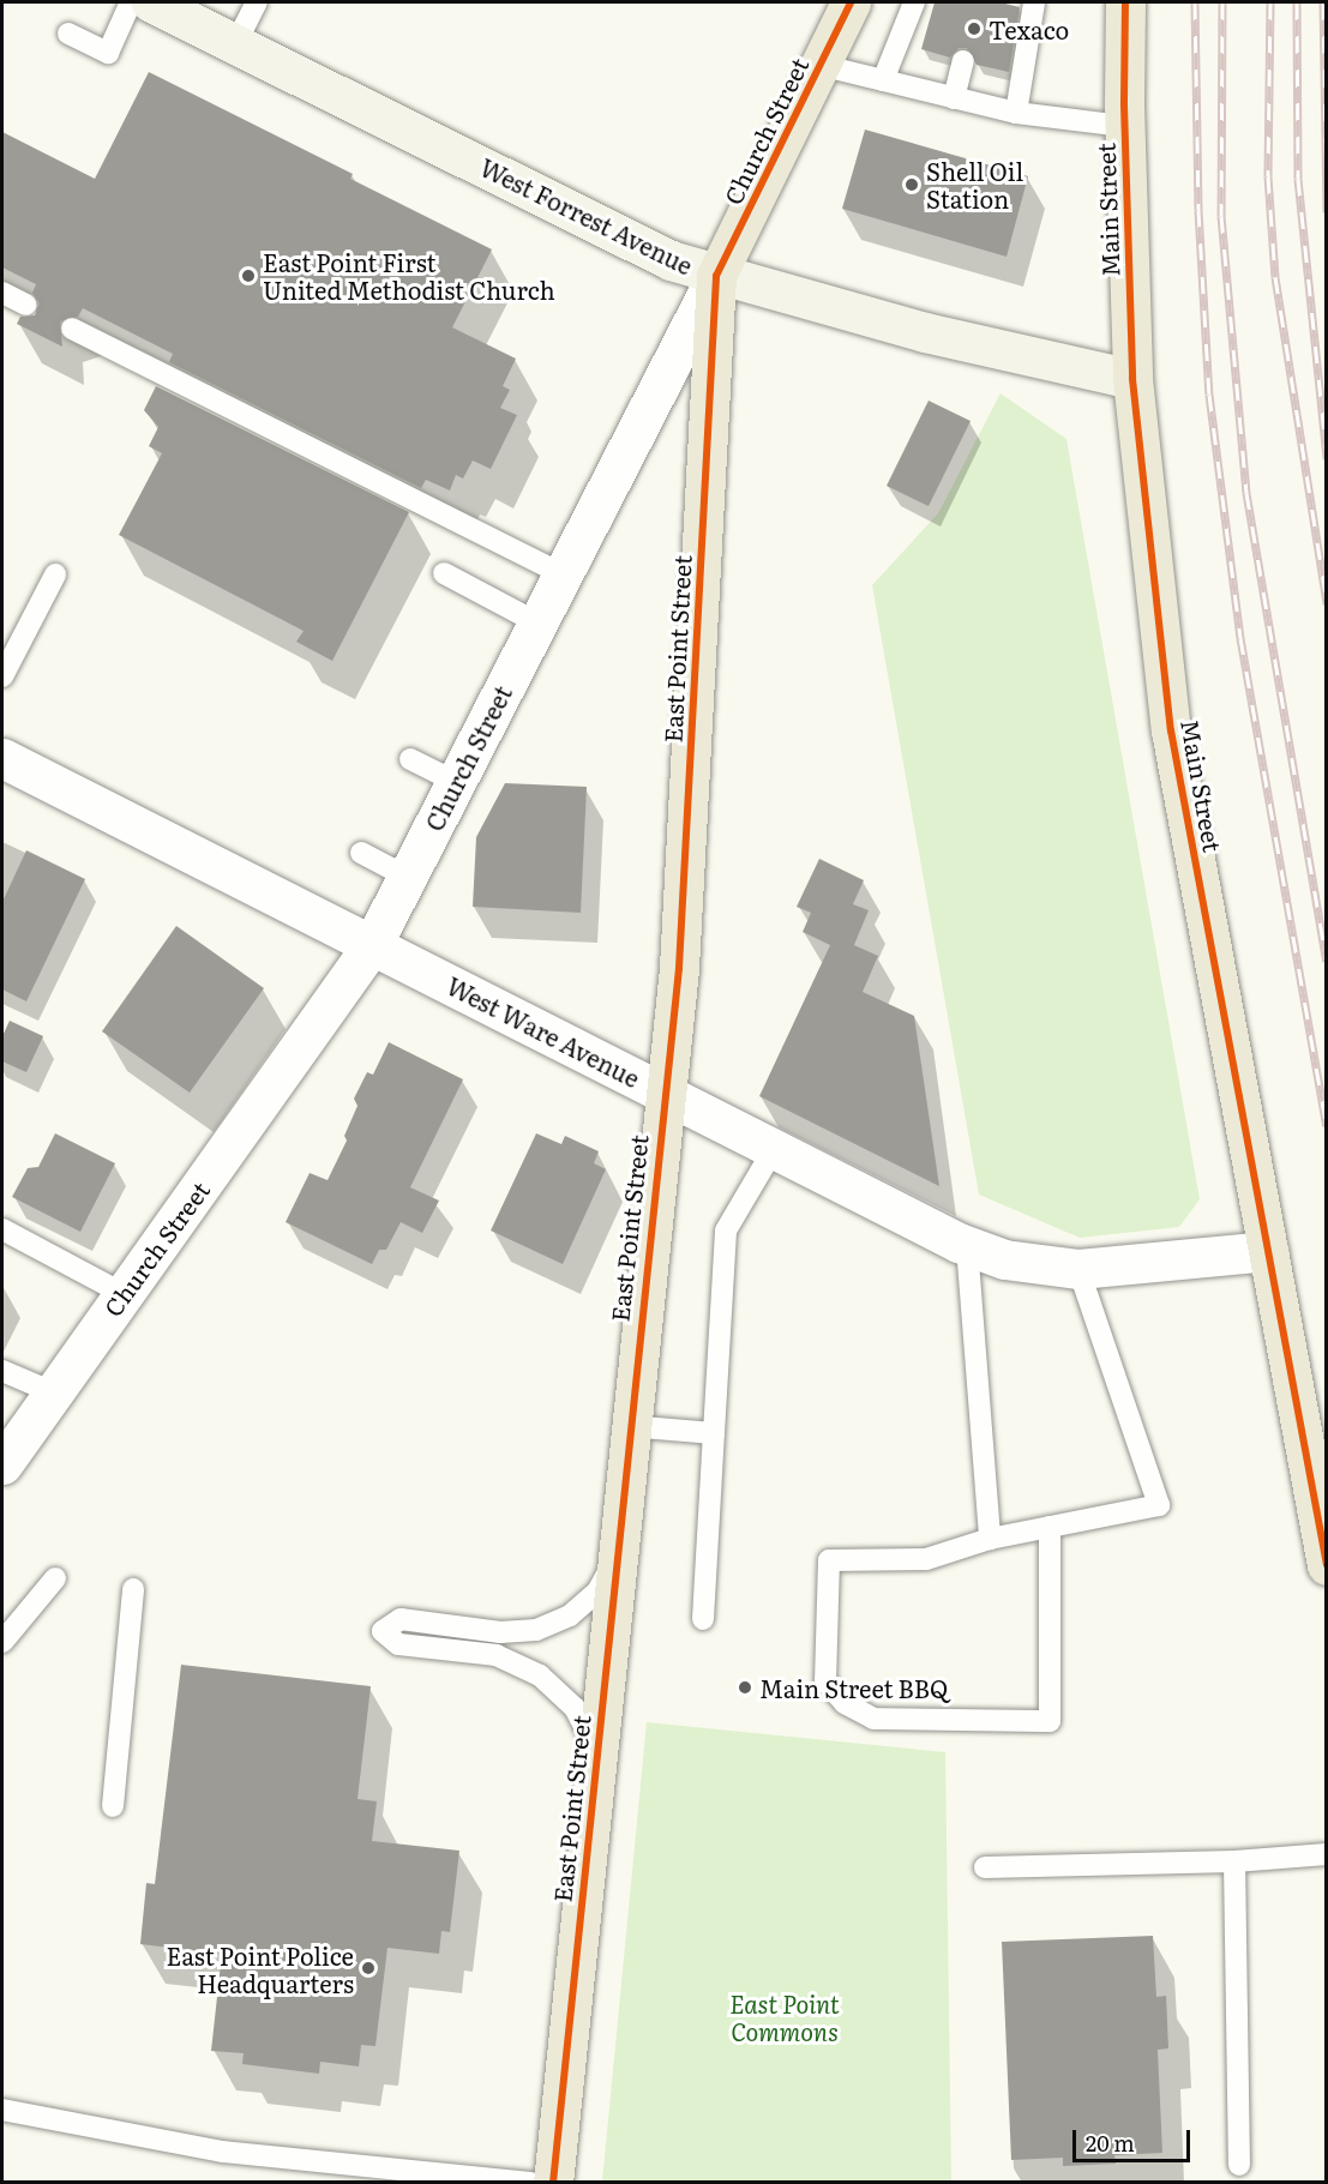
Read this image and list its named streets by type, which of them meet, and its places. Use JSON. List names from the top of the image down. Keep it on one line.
{"streets":{"main road":["Church Street","Main Street","West Forrest Avenue","East Point Street"],"street":["West Ware Avenue"]},"crossings":[["Church Street","West Forrest Avenue"],["Church Street","East Point Street"],["Church Street","West Ware Avenue"],["Main Street","West Forrest Avenue"],["Main Street","West Ware Avenue"],["West Forrest Avenue","East Point Street"],["East Point Street","West Ware Avenue"]],"parks":["East Point Commons"],"places":["Texaco","Shell Oil Station","East Point First United Methodist Church","Main Street BBQ","East Point Police Headquarters"],"scale_bar":"20 m"}
